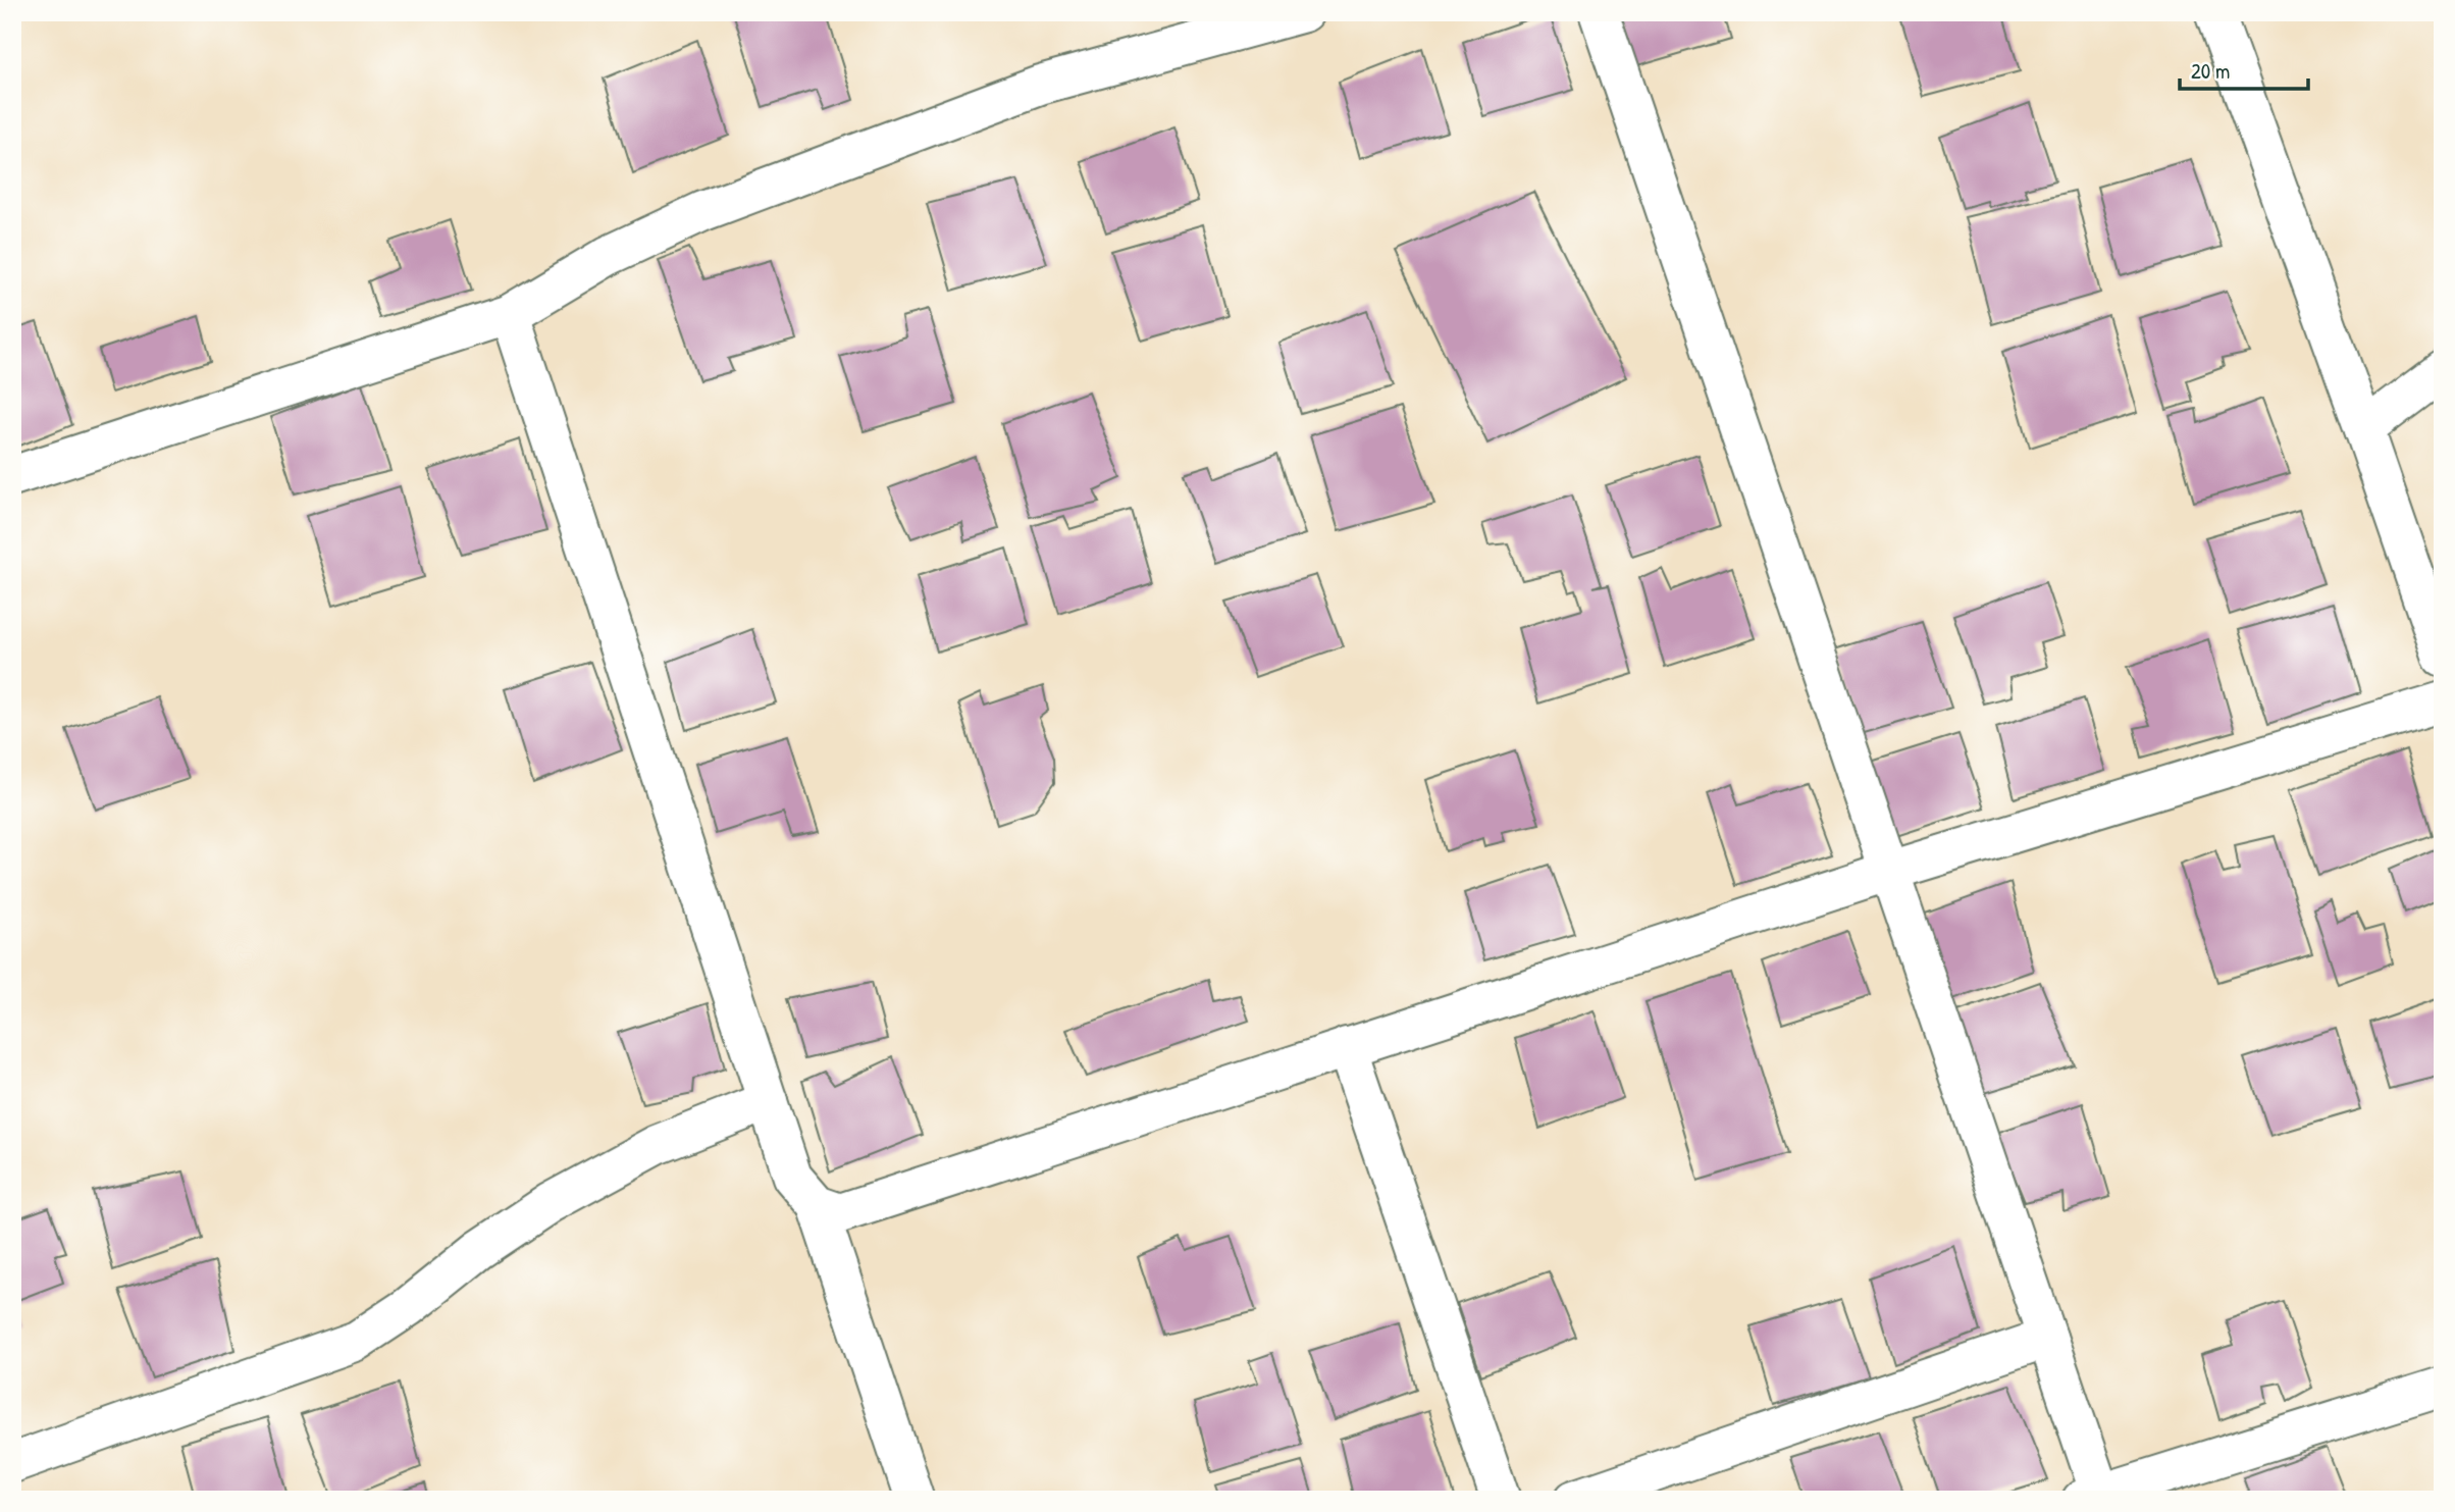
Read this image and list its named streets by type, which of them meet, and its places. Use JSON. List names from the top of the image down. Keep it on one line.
{"scale_bar":"20 m"}
